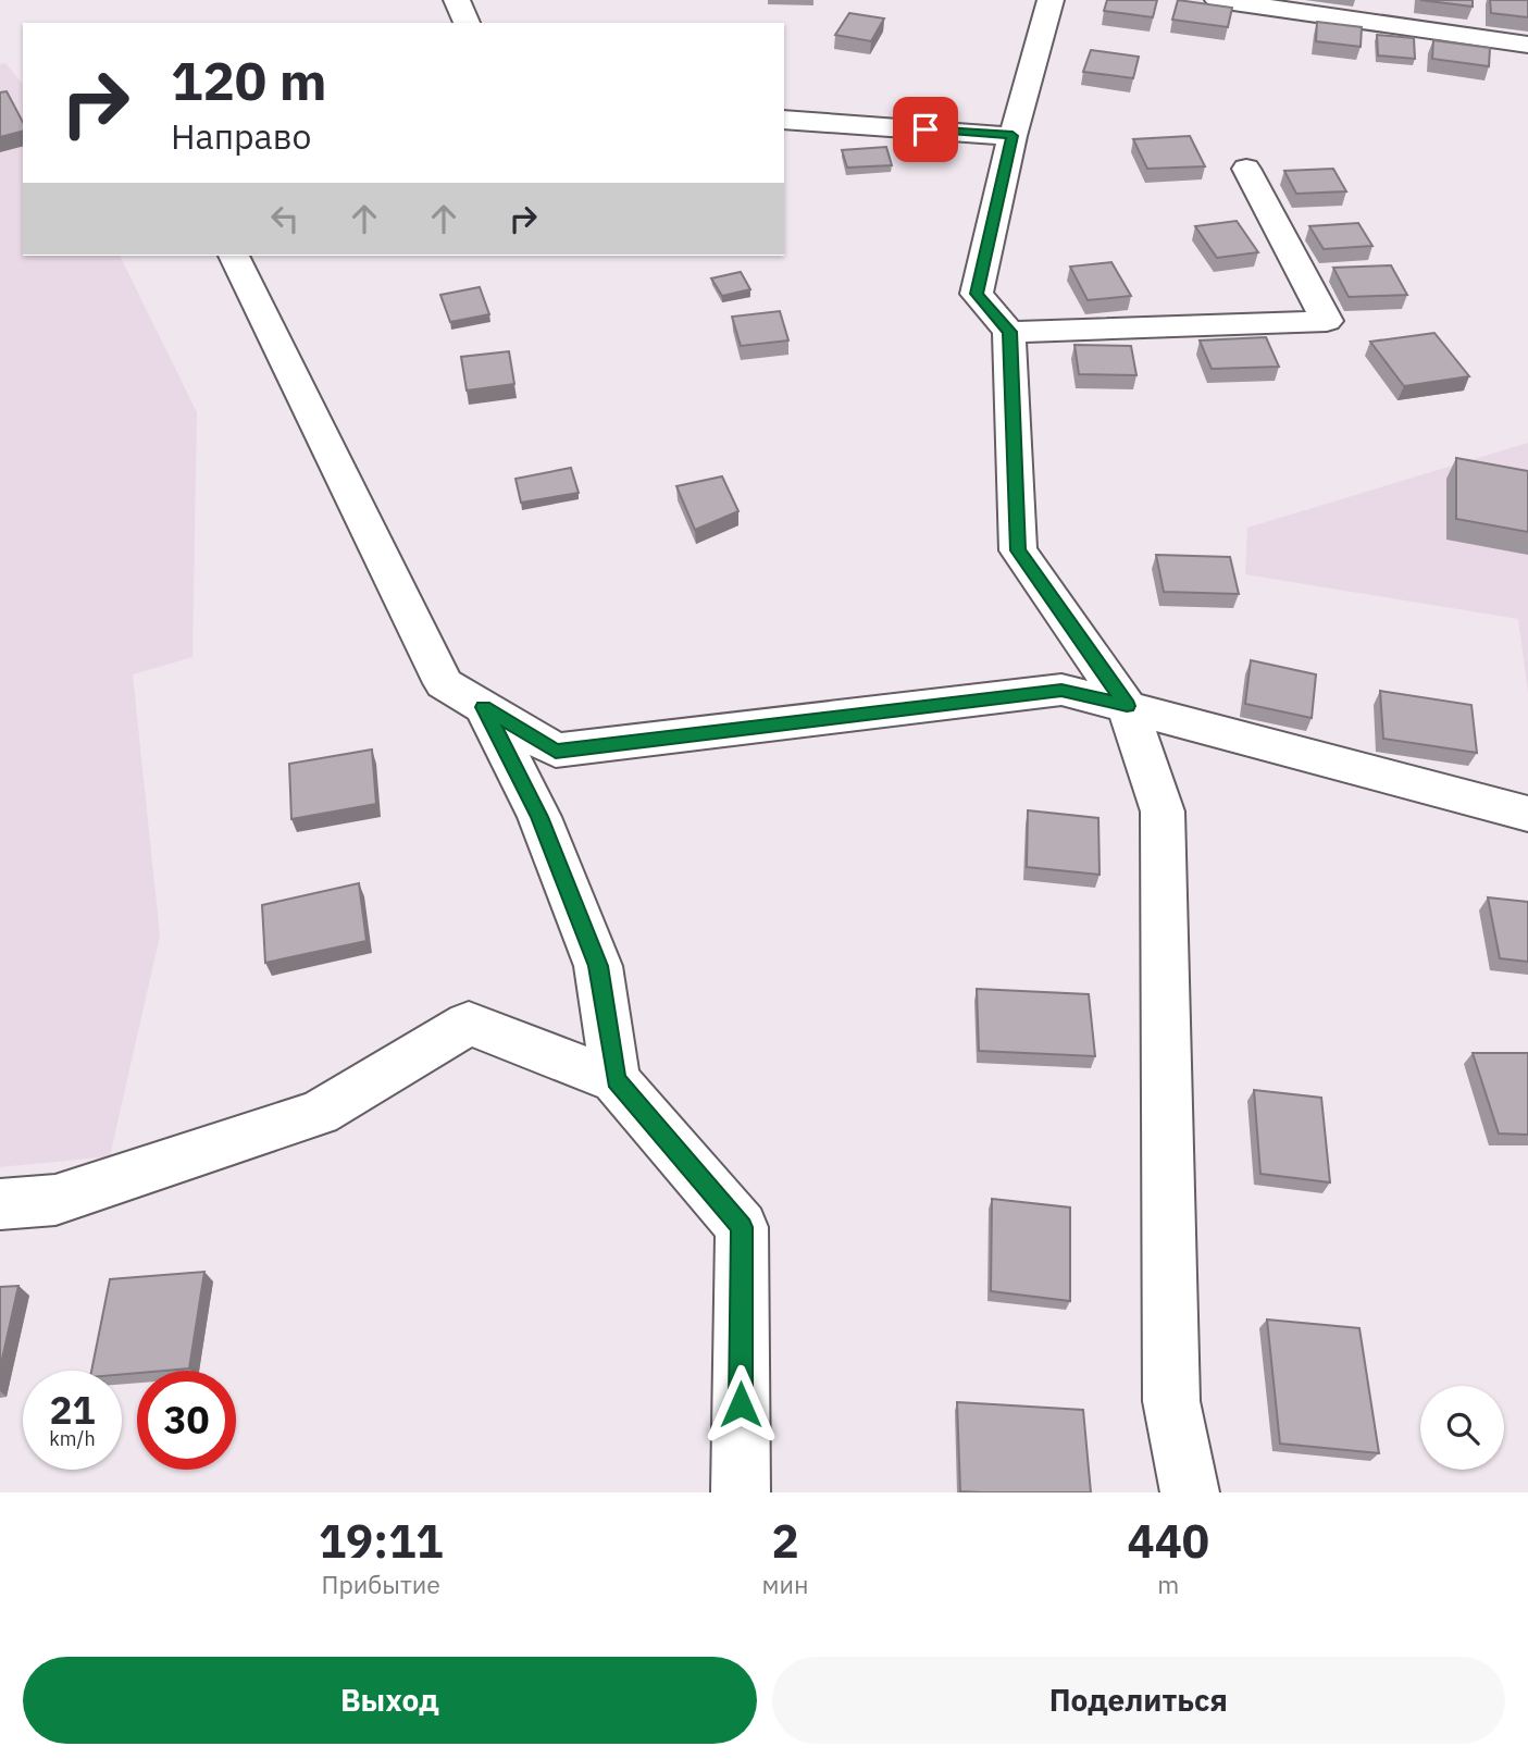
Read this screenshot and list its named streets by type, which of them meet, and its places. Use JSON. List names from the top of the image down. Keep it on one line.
{"page":{"turn":["120 m","Направо"],"speed":"21 km/h","limit":"30","eta":["19:11","Прибытие","2","мин","440","m"],"buttons":["Выход","Поделиться"]}}
